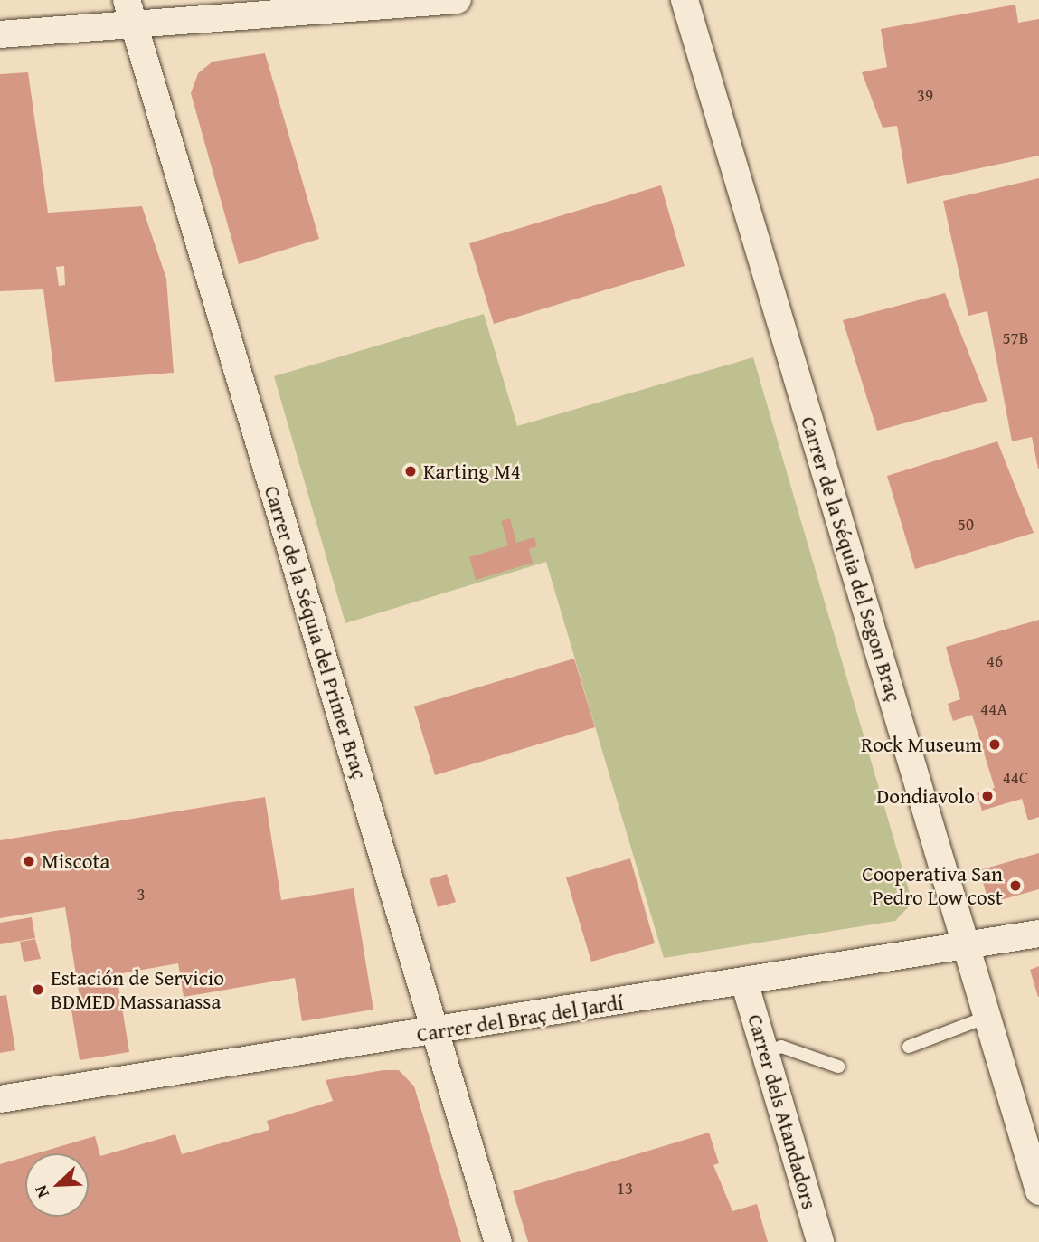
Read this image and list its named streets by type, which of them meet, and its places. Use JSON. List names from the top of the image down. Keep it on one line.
{"streets":{"street":["Carrer de la Séquia del Segon Braç","Carrer de la Séquia del Primer Braç","Carrer del Braç del Jardí","Carrer dels Atandadors"]},"crossings":[["Carrer de la Séquia del Segon Braç","Carrer del Braç del Jardí"],["Carrer de la Séquia del Primer Braç","Carrer del Braç del Jardí"],["Carrer del Braç del Jardí","Carrer dels Atandadors"]],"places":["Karting M4","Rock Museum","Dondiavolo","Miscota","Cooperativa San Pedro Low cost","Estación de Servicio BDMED Massanassa"],"house_numbers":["39","57B","50","46","44A","44C","3","13"],"north":"bottom left"}
